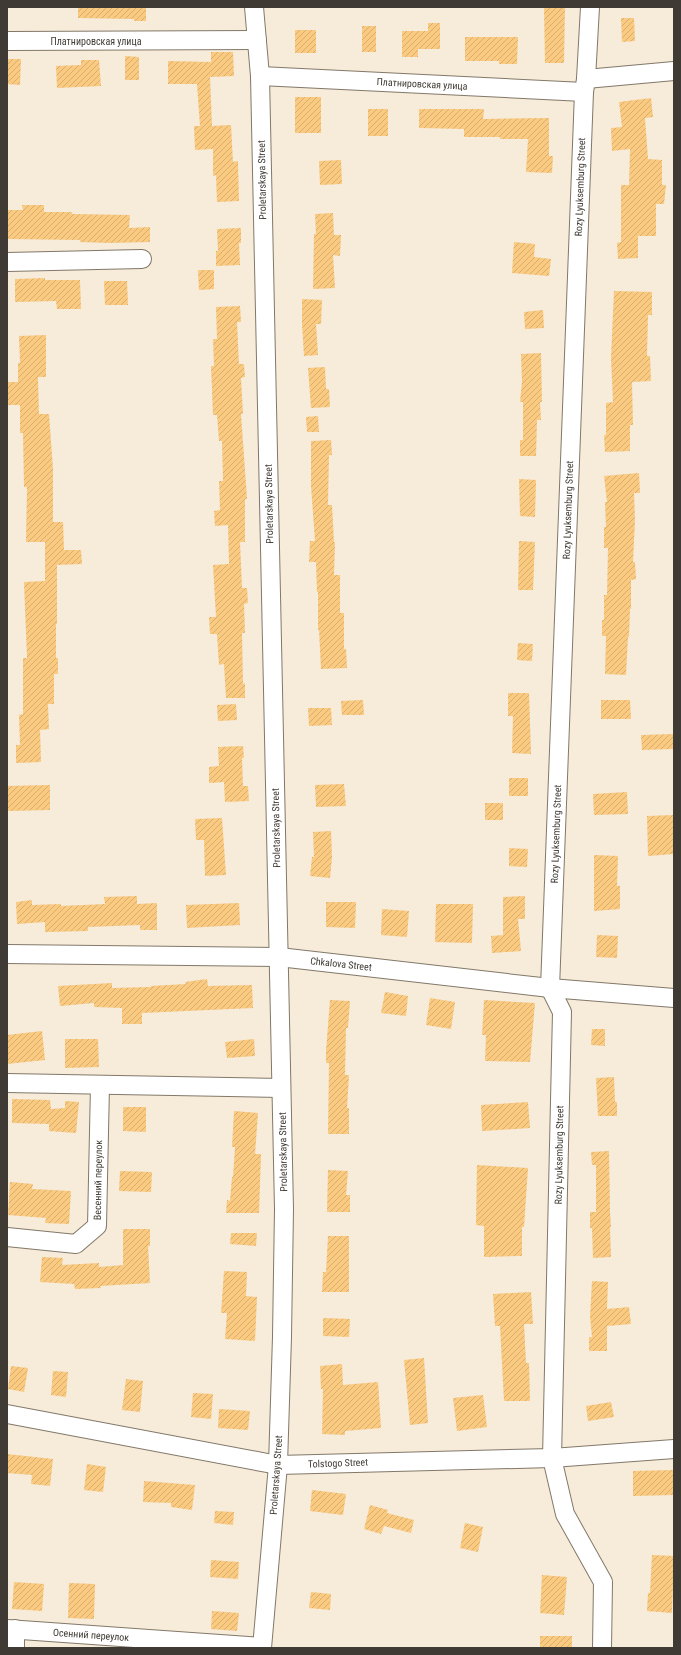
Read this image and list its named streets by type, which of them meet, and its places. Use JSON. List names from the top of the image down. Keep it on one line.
{"streets":{"street":["Платнировская улица","Proletarskaya Street","Rozy Lyuksemburg Street","Chkalova Street","Весенний переулок","Tolstogo Street","Осенний переулок"]},"crossings":[["Платнировская улица","Proletarskaya Street"],["Платнировская улица","Rozy Lyuksemburg Street"],["Proletarskaya Street","Chkalova Street"],["Proletarskaya Street","Tolstogo Street"],["Proletarskaya Street","Осенний переулок"],["Rozy Lyuksemburg Street","Chkalova Street"],["Rozy Lyuksemburg Street","Tolstogo Street"]]}
